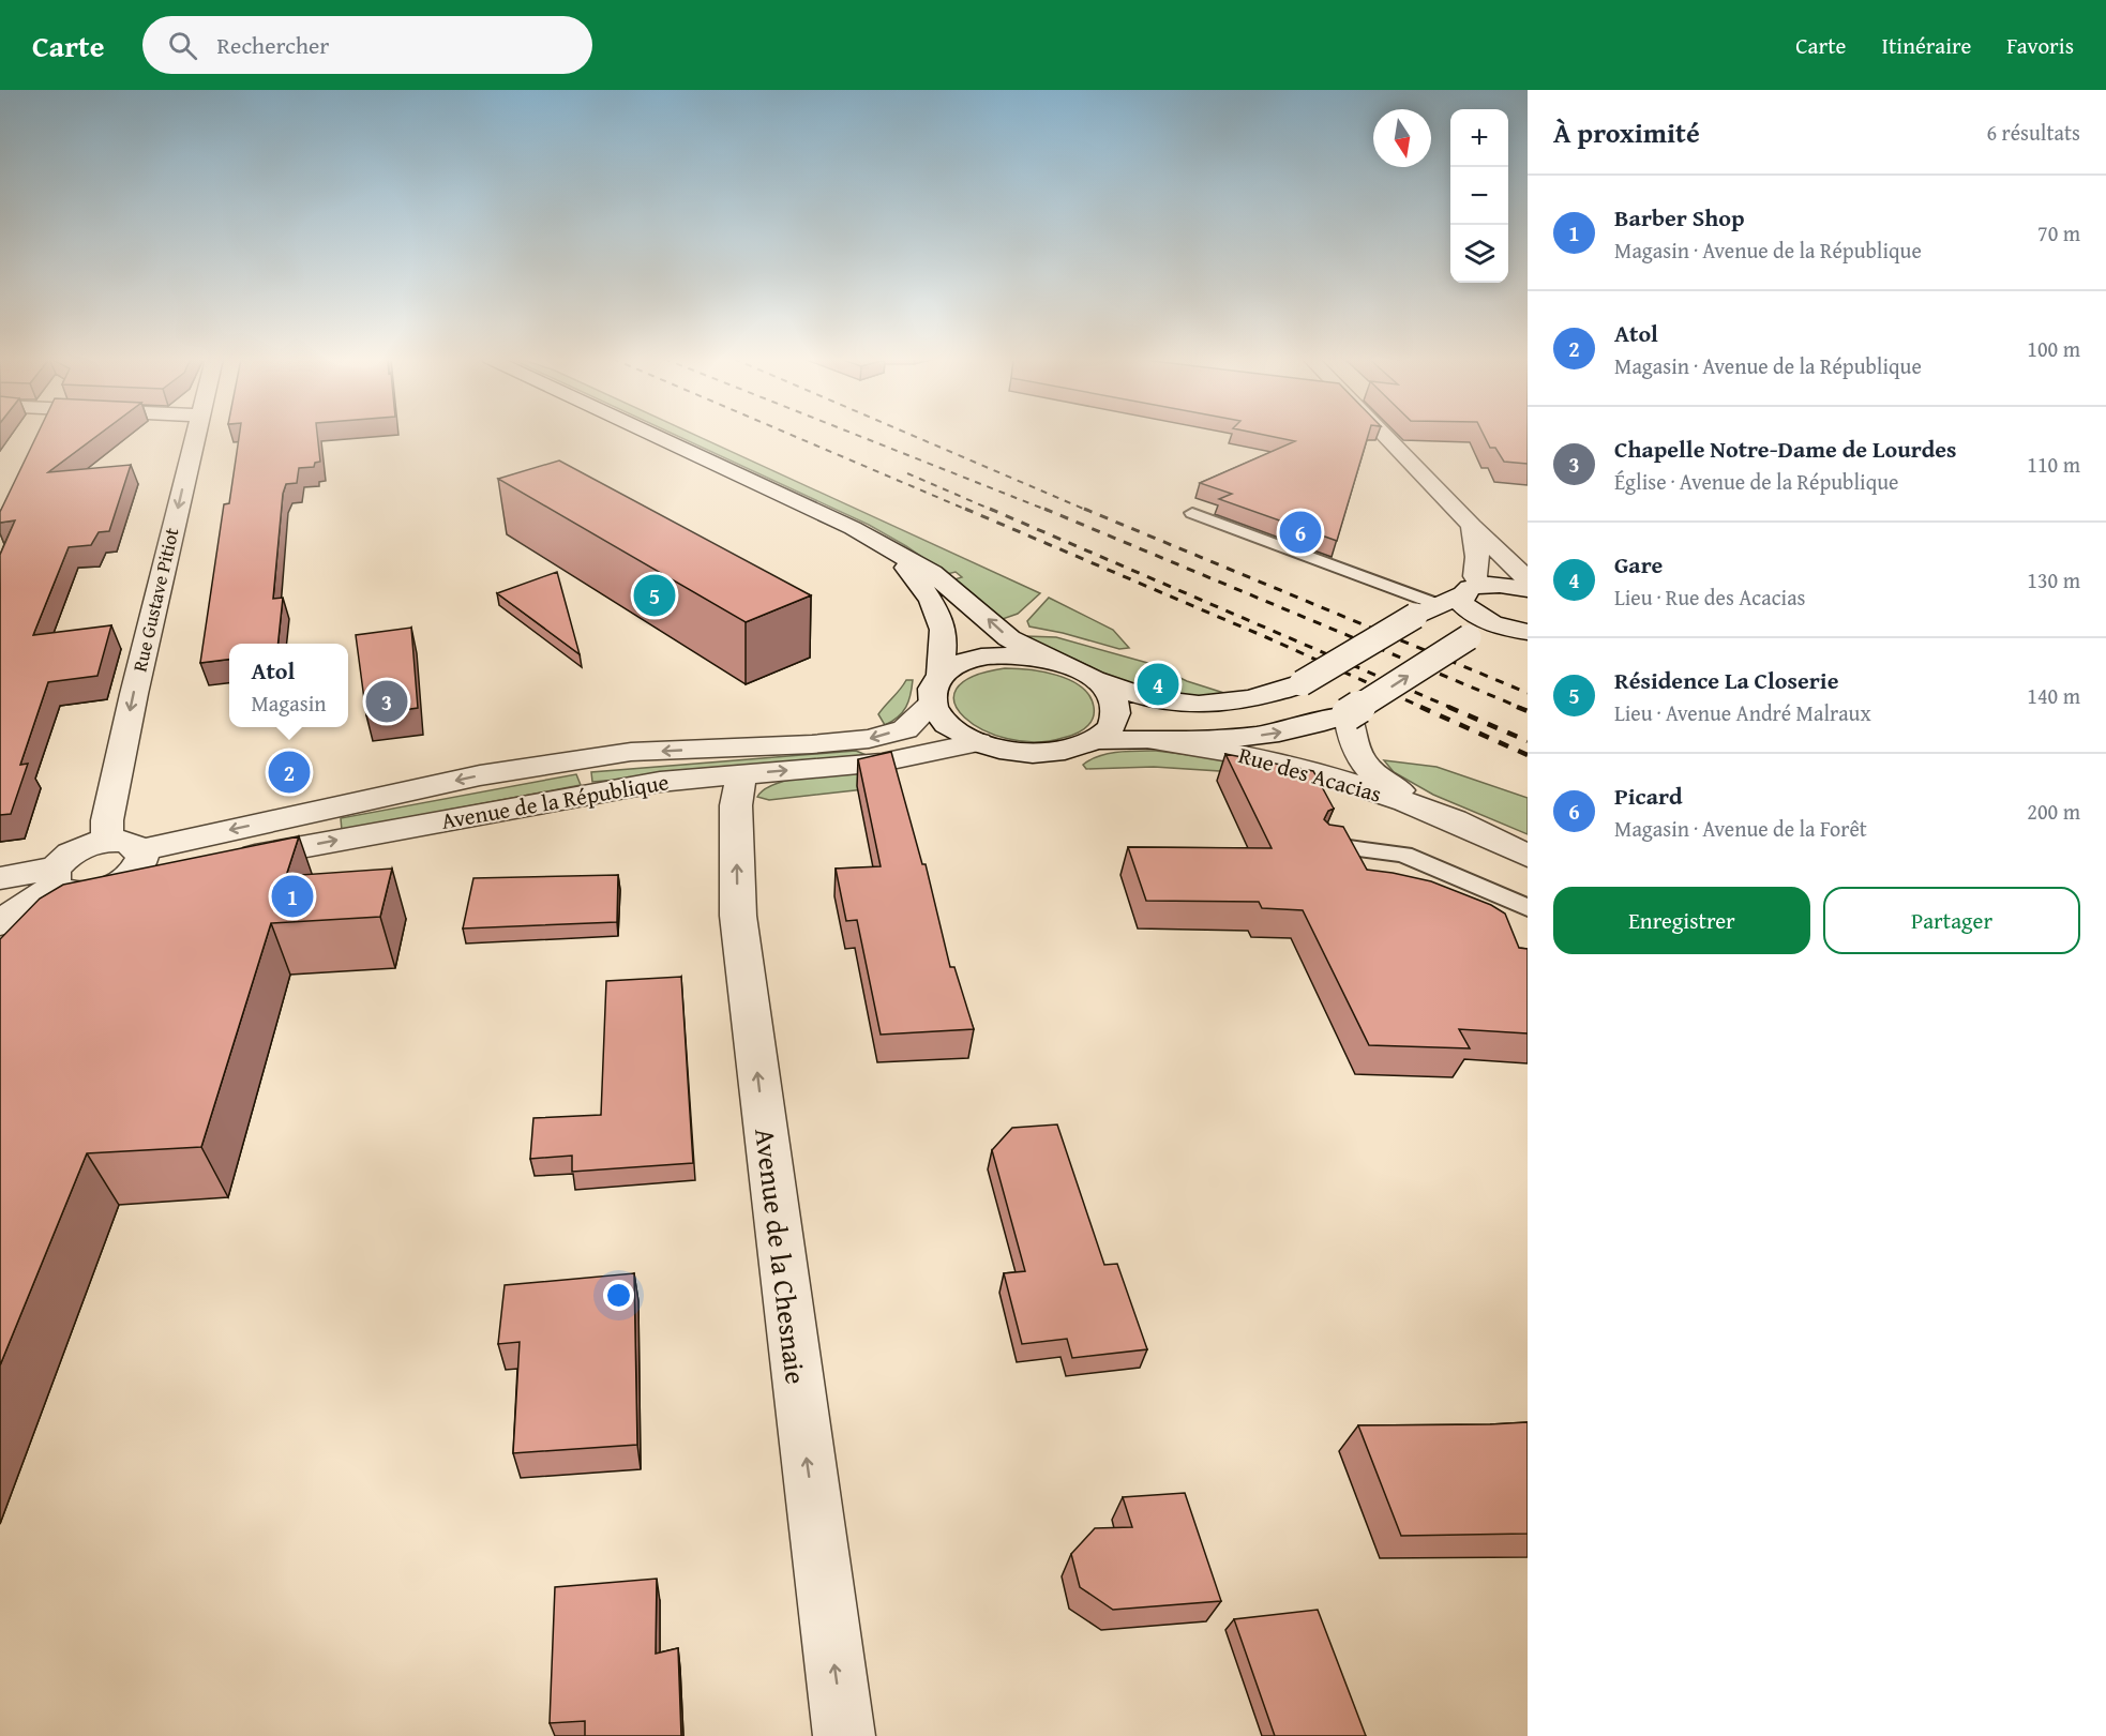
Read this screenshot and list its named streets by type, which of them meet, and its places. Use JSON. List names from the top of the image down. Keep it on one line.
{"streets":{"street":["Rue Gustave Pitiot","Rue des Acacias","Avenue de la République","Avenue de la Chesnaie"]},"crossings":[["Avenue de la République","Avenue de la Chesnaie"]],"one_way":["Rue Gustave Pitiot","Avenue de la Chesnaie"],"north":"bottom","page":{"header":"Carte","search":"Rechercher","nav":["Carte","Itinéraire","Favoris"],"heading":["À proximité","6 résultats"],"map_buttons":["+","−"],"list":[{"mark":"1","name":"Barber Shop","note":"Magasin · Avenue de la République","value":"70 m"},{"mark":"2","name":"Atol","note":"Magasin · Avenue de la République","value":"100 m"},{"mark":"3","name":"Chapelle Notre-Dame de Lourdes","note":"Église · Avenue de la République","value":"110 m"},{"mark":"4","name":"Gare","note":"Lieu · Rue des Acacias","value":"130 m"},{"mark":"5","name":"Résidence La Closerie","note":"Lieu · Avenue André Malraux","value":"140 m"},{"mark":"6","name":"Picard","note":"Magasin · Avenue de la Forêt","value":"200 m"}],"pins":["6","5","4","3","2","1"],"popup":["Atol","Magasin"],"buttons":["Enregistrer","Partager"]}}
